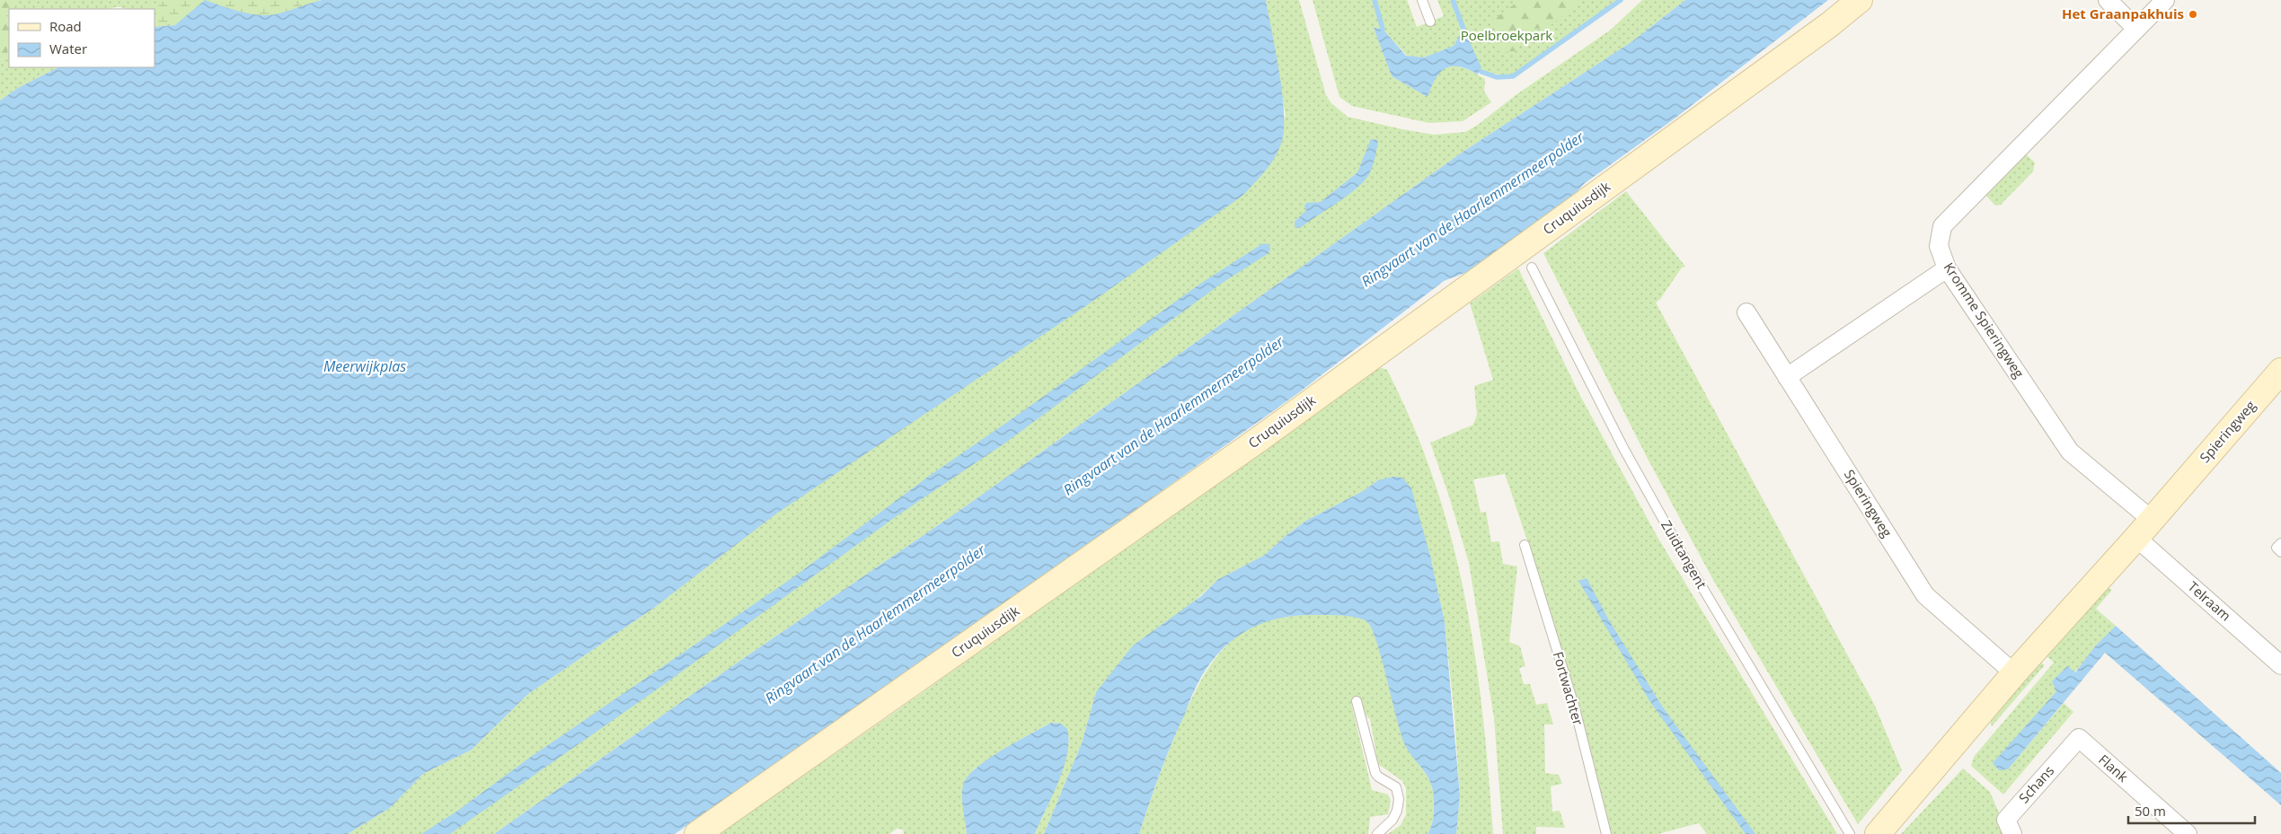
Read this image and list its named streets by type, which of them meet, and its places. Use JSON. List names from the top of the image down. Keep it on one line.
{"streets":{"street":["Cruquiusdijk","Kromme Spieringweg","Spieringweg","Telraam","Flank","Schans"],"lane":["Zuidtangent","Fortwachter"]},"crossings":[["Kromme Spieringweg","Spieringweg"],["Kromme Spieringweg","Telraam"],["Spieringweg","Telraam"],["Flank","Schans"]],"water":["Ringvaart van de Haarlemmermeerpolder","Meerwijkplas"],"parks":["Poelbroekpark"],"places":["Het Graanpakhuis"],"legend":["Road","Water"],"scale_bar":"50 m"}
